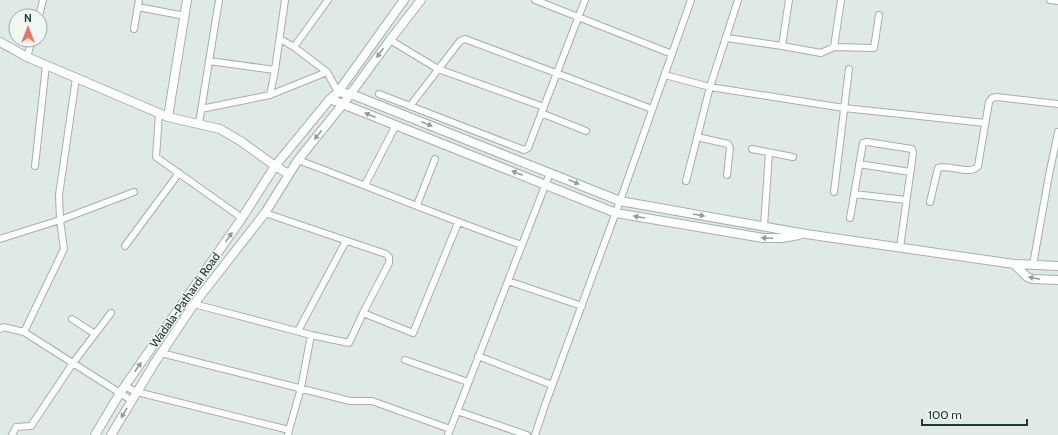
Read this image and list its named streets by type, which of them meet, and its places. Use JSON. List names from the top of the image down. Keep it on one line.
{"streets":{"main road":["Wadala-Pathardi Road"]},"scale_bar":"100 m","north":"top"}
